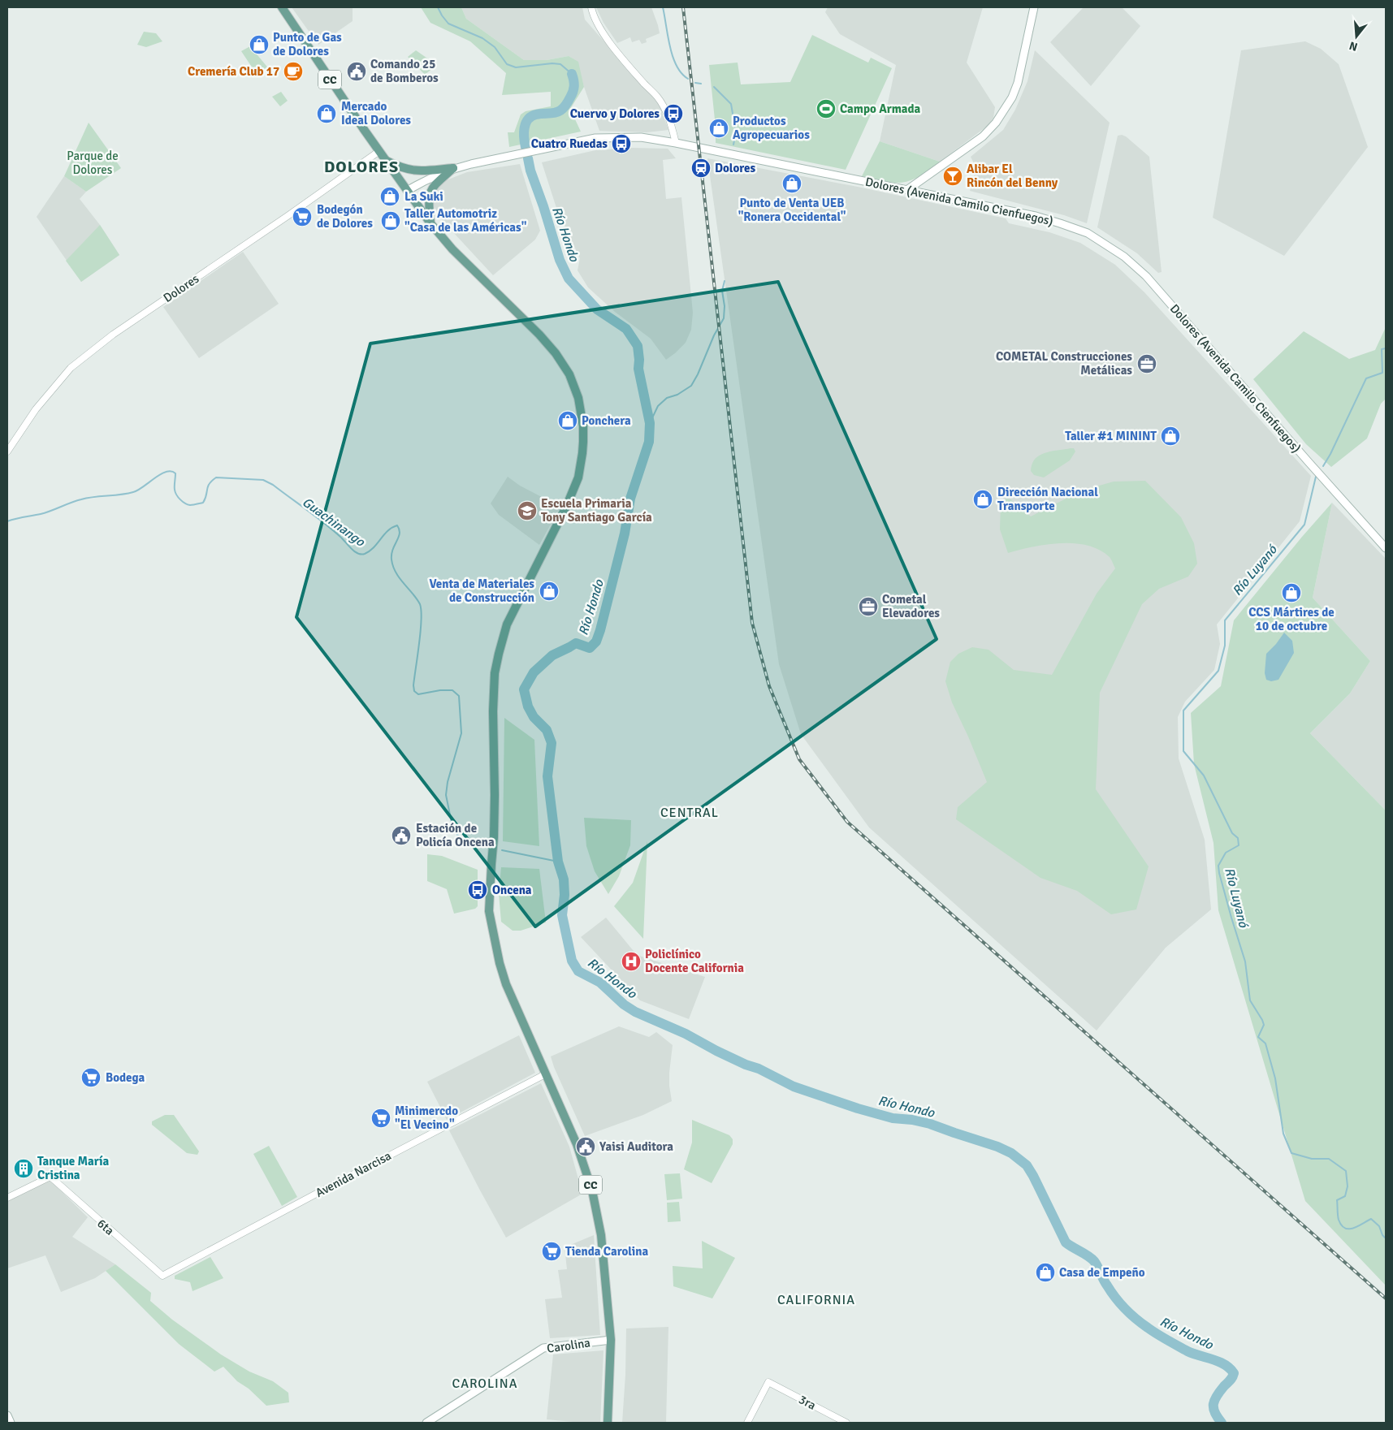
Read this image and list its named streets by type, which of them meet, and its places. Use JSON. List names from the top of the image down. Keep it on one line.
{"streets":{"main road":["CC","Dolores (Avenida Camilo Cienfuegos)","Carolina"],"street":["Dolores","Avenida Narcisa","6ta","3ra"]},"crossings":[["CC","Dolores (Avenida Camilo Cienfuegos)"],["CC","Dolores"],["CC","Avenida Narcisa"],["CC","Carolina"],["Avenida Narcisa","6ta"]],"districts":["DOLORES","CENTRAL","CALIFORNIA","CAROLINA"],"water":["Río Hondo","Guachinango","Río Luyanó"],"parks":["Parque de Dolores"],"places":{"shop":["Punto de Gas de Dolores","Mercado Ideal Dolores","Productos Agropecuarios","Punto de Venta UEB \"Ronera Occidental\"","La Suki","Taller Automotriz \"Casa de las Américas\"","Ponchera","Taller #1 MININT","Dirección Nacional Transporte","Venta de Materiales de Construcción","CCS Mártires de 10 de octubre","Casa de Empeño"],"cafe":["Cremería Club 17"],"public building":["Comando 25 de Bomberos","Estación de Policía Oncena","Yaisi Auditora"],"sports":["Campo Armada"],"bus stop":["Cuervo y Dolores","Cuatro Ruedas","Oncena"],"station":["Dolores"],"bar":["Alibar El Rincón del Benny"],"supermarket":["Bodegón de Dolores","Bodega","Minimercdo \"El Vecino\"","Tienda Carolina"],"office":["COMETAL Construcciones Metálicas","Cometal Elevadores"],"school or university":["Escuela Primaria Tony Santiago García"],"hospital":["Policlínico Docente California"],"building":["Tanque María Cristina"]},"north":"bottom"}
